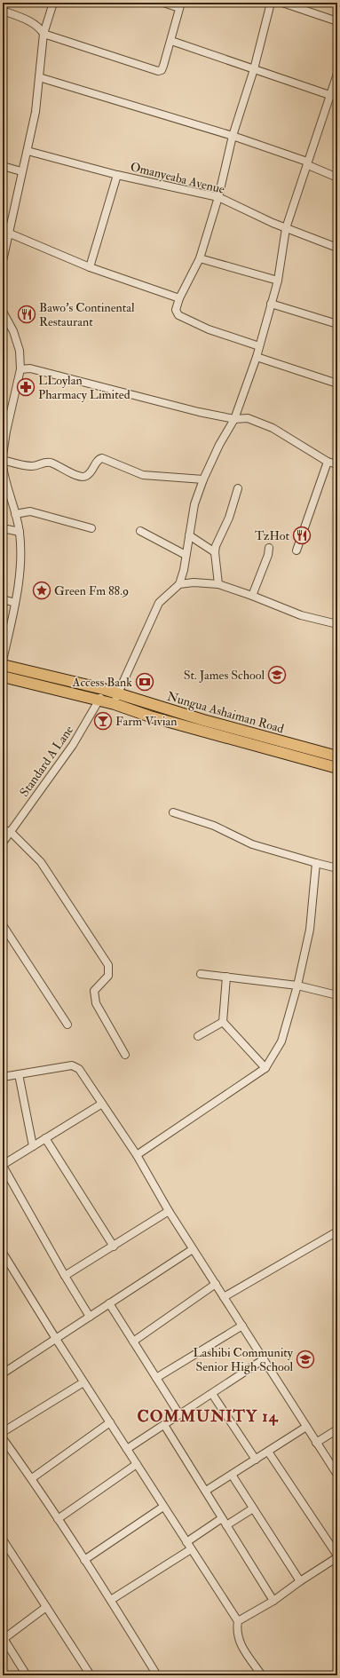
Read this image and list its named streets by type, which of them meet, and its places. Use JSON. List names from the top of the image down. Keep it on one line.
{"streets":{"main road":["Nungua Ashaiman Road"],"street":["Omanyeaba Avenue","Standard A Lane"]},"crossings":[["Nungua Ashaiman Road","Standard A Lane"]],"districts":["COMMUNITY 14"],"places":{"restaurant":["Bawo's Continental Restaurant","TzHot"],"pharmacy":["LLoylan Pharmacy Limited"],"place":["Green Fm 88.9"],"school or university":["St. James School","Lashibi Community Senior High School"],"bank":["Access Bank"],"bar":["Farm Vivian"]}}
